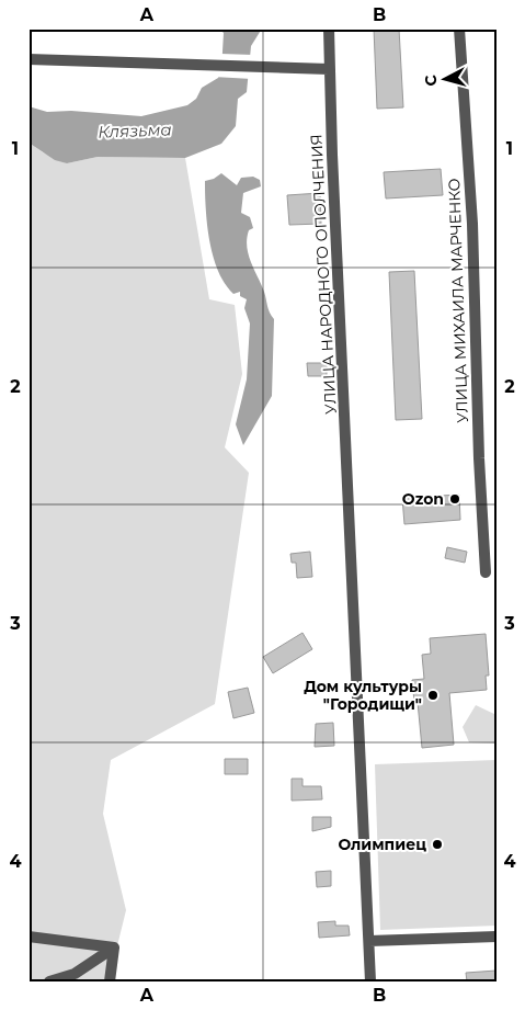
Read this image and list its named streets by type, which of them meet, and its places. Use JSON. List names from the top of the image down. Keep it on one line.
{"streets":{"street":["УЛИЦА НАРОДНОГО ОПОЛЧЕНИЯ","УЛИЦА МИХАИЛА МАРЧЕНКО"]},"water":["Клязьма"],"places":["Ozon","Дом культуры \"Городищи\"","Олимпиец"],"north":"left","grid":{"columns":["A","B"],"rows":["1","2","3","4"]}}
